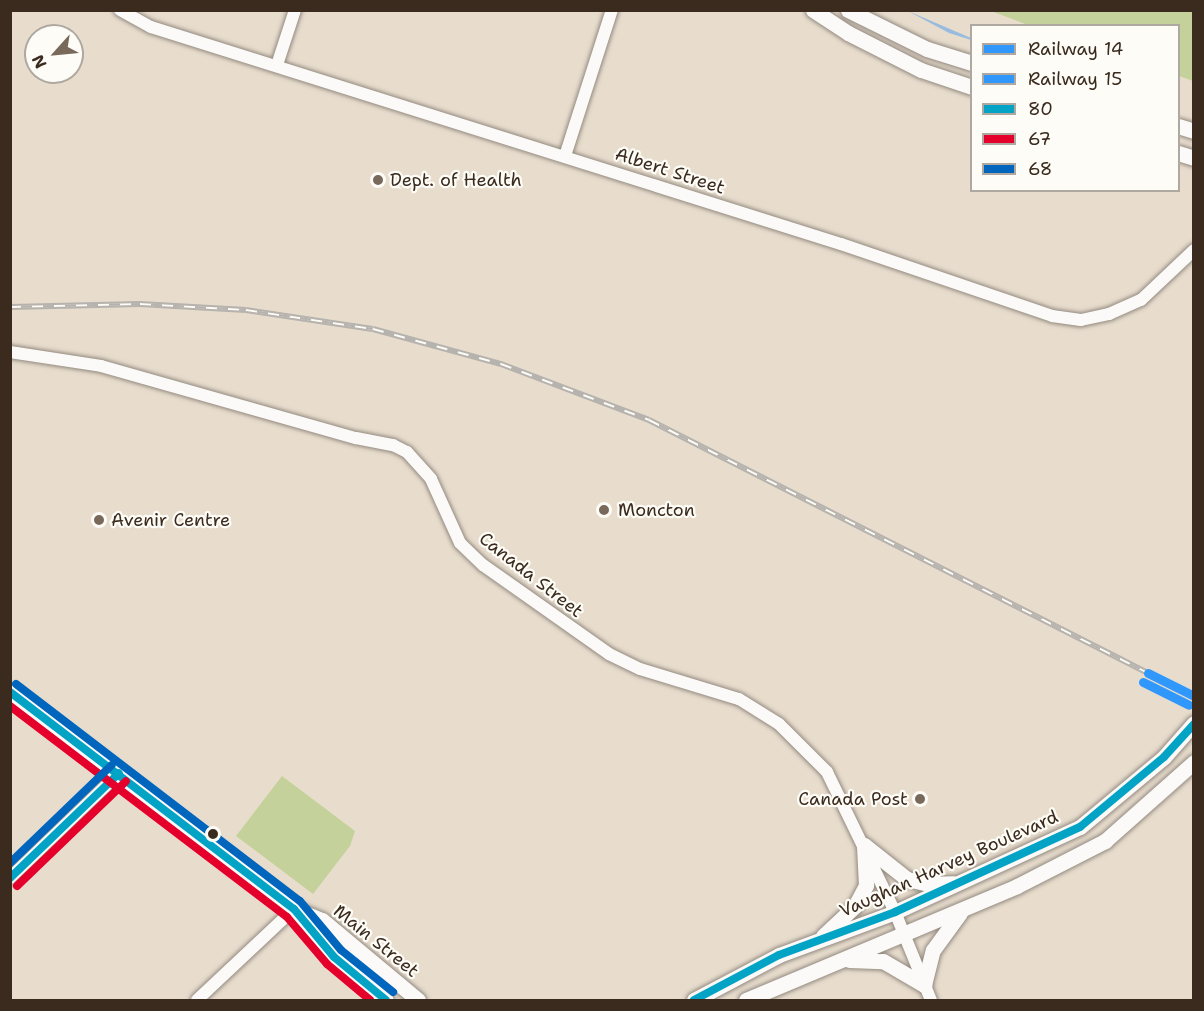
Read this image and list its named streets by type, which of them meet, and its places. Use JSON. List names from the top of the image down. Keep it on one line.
{"streets":{"main road":["Vaughan Harvey Boulevard","Main Street"],"street":["Albert Street","Canada Street"]},"crossings":[["Canada Street","Vaughan Harvey Boulevard"]],"places":["Dept. of Health","Moncton","Avenir Centre","Canada Post"],"lines":["rail line 14","rail line 15","transit line 68","transit line 80","transit line 67"],"legend":["Railway 14","Railway 15","80","67","68"],"north":"bottom left"}
